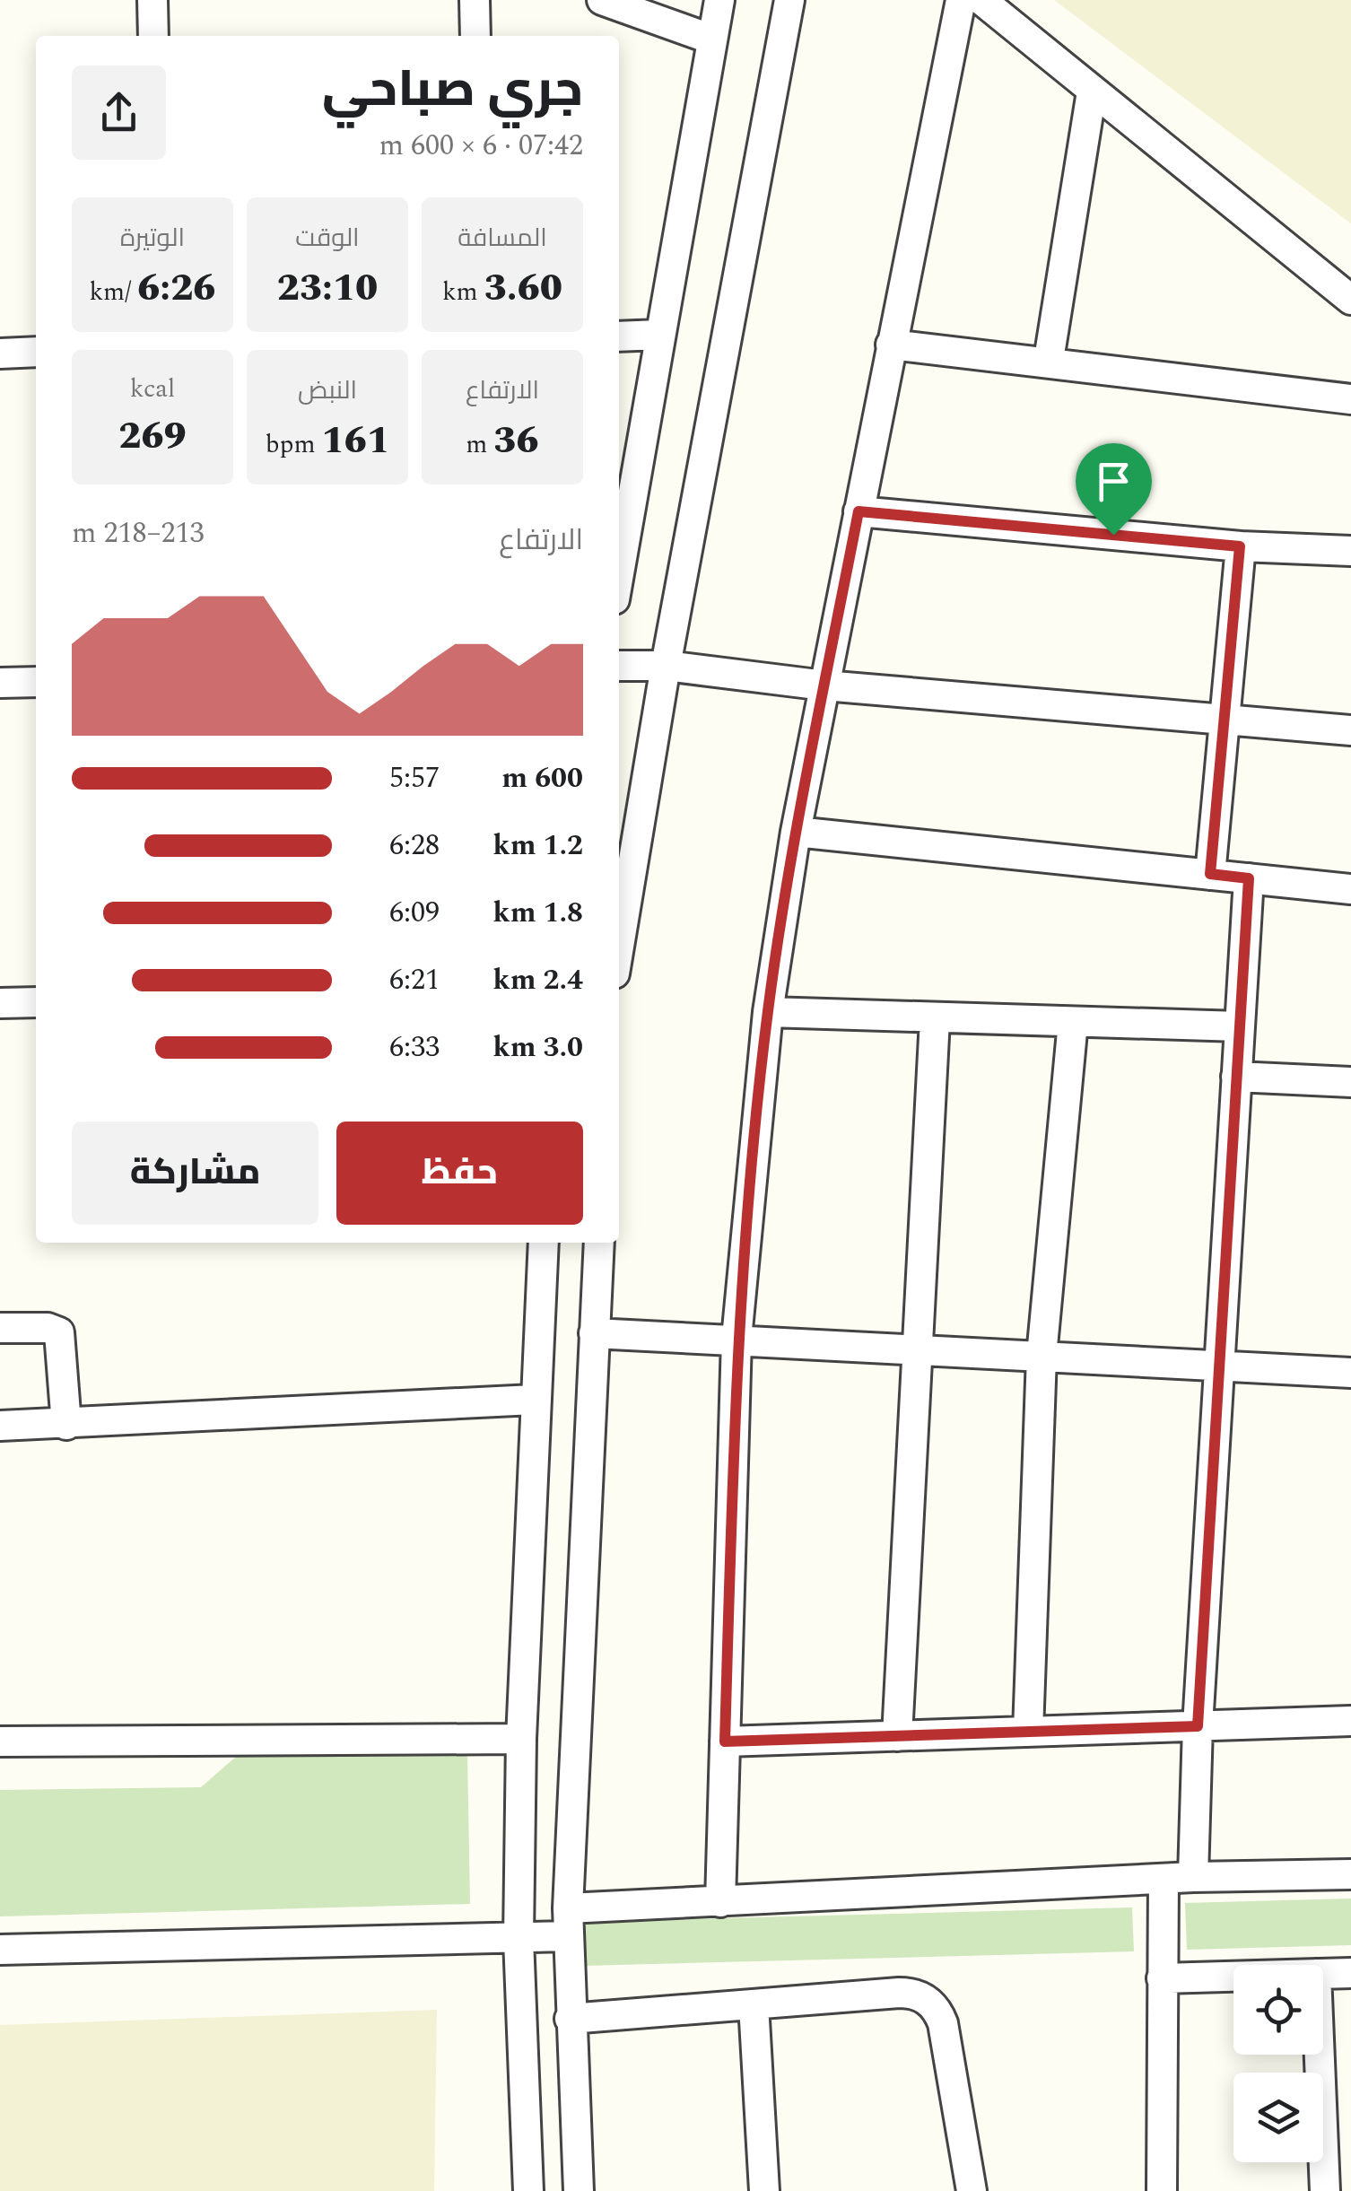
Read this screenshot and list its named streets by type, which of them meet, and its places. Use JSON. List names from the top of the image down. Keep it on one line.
{"page":{"heading":["جري صباحي","07:42 · 6 × 600 m"],"stats":[["المسافة","3.60 km"],["الوقت","23:10"],["الوتيرة","6:26 /km"],["الارتفاع","36 m"],["النبض","161 bpm"],["kcal","269"]],"chart":["الارتفاع","213–218 m"],"list":[{"name":"600 m","note":"5:57"},{"name":"1.2 km","note":"6:28"},{"name":"1.8 km","note":"6:09"},{"name":"2.4 km","note":"6:21"},{"name":"3.0 km","note":"6:33"}],"buttons":["حفظ","مشاركة"]}}
